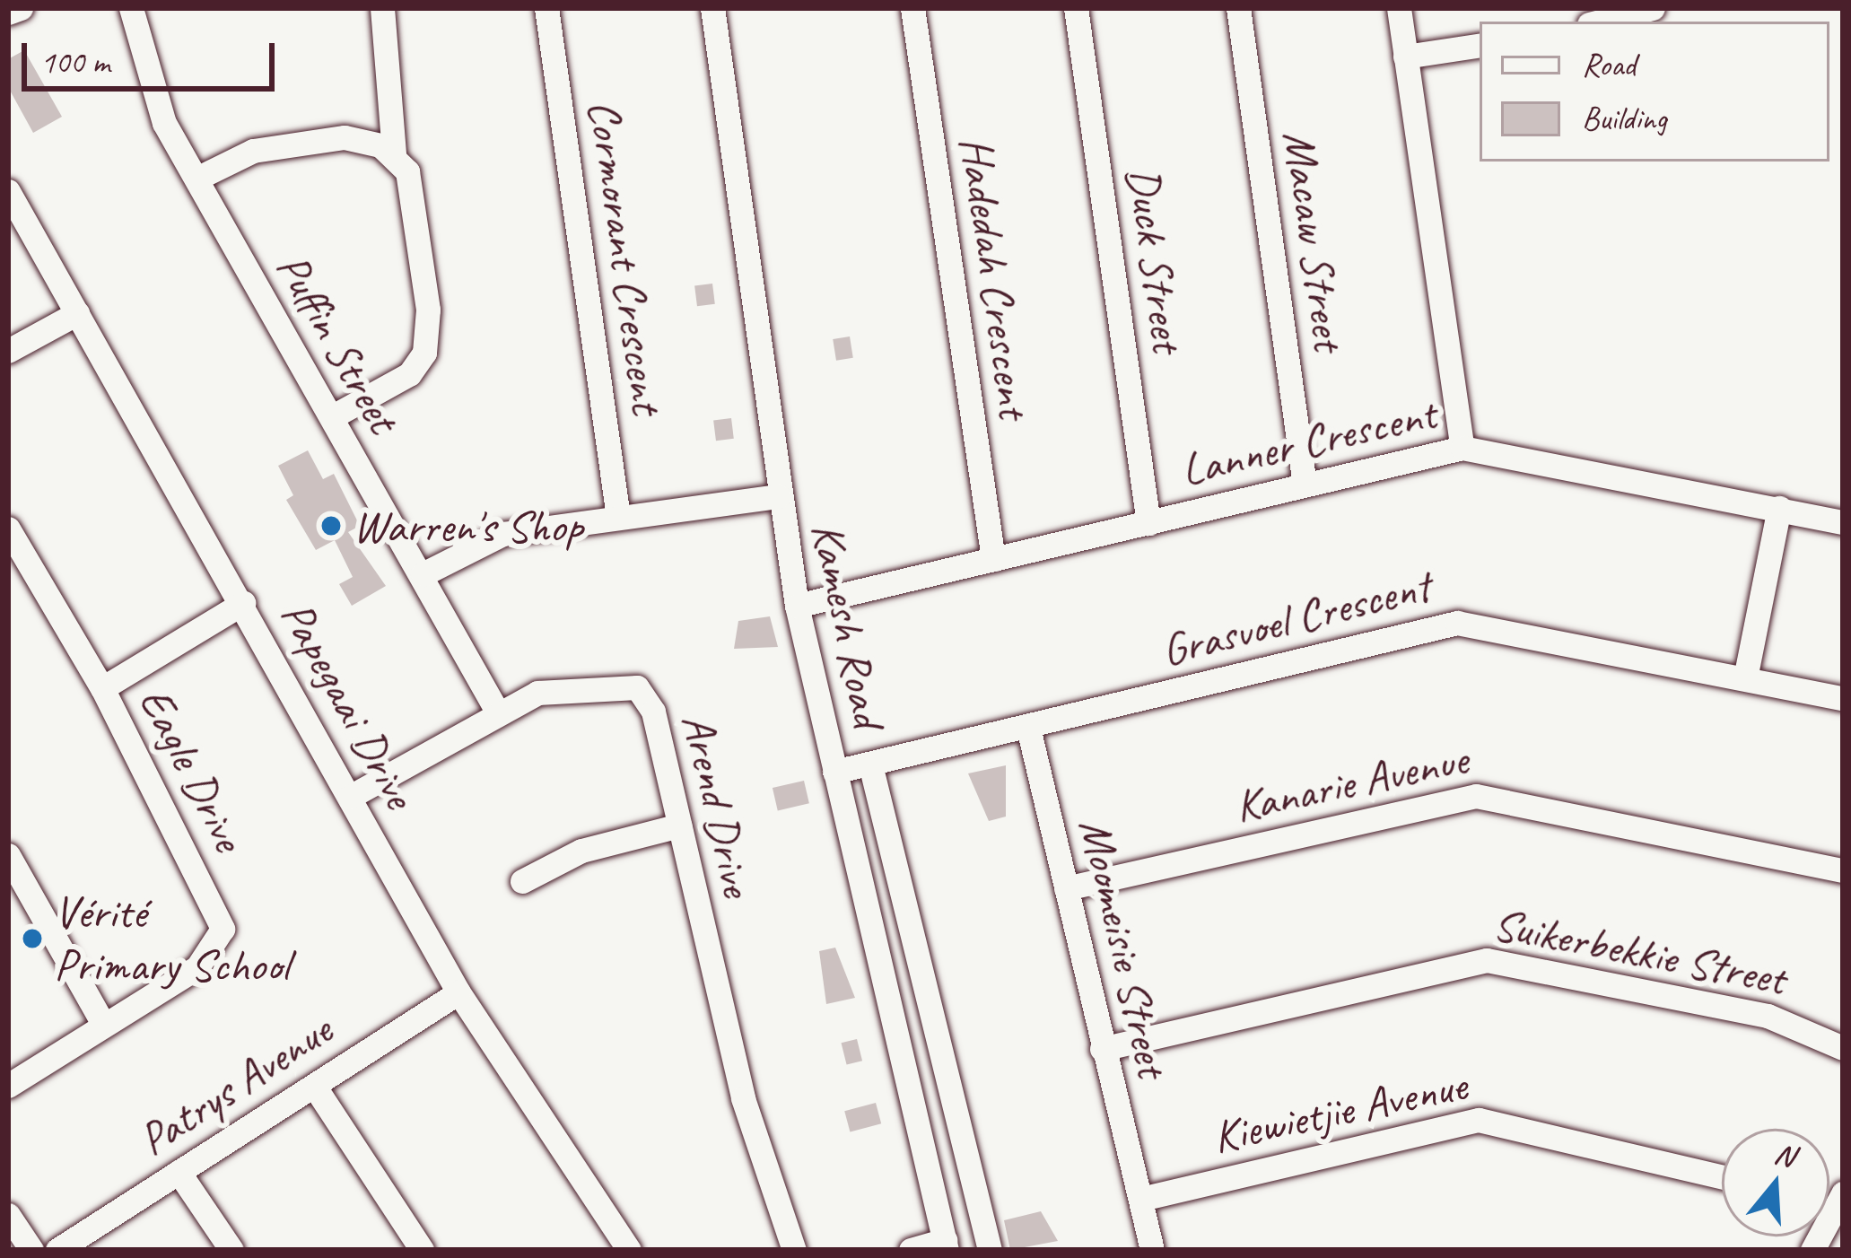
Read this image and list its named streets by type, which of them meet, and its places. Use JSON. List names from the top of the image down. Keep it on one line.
{"streets":{"street":["Macaw Street","Cormorant Crescent","Duck Street","Hadedah Crescent","Puffin Street","Lanner Crescent","Grasvoel Crescent","Kamesh Road","Papegaai Drive","Eagle Drive","Kanarie Avenue","Arend Drive","Moomeisie Street","Suikerbekkie Street","Patrys Avenue","Kiewietjie Avenue"]},"crossings":[["Macaw Street","Lanner Crescent"],["Duck Street","Lanner Crescent"],["Hadedah Crescent","Lanner Crescent"],["Puffin Street","Arend Drive"],["Lanner Crescent","Kamesh Road"],["Grasvoel Crescent","Kamesh Road"],["Grasvoel Crescent","Moomeisie Street"],["Papegaai Drive","Arend Drive"],["Papegaai Drive","Patrys Avenue"],["Kanarie Avenue","Moomeisie Street"],["Moomeisie Street","Suikerbekkie Street"],["Moomeisie Street","Kiewietjie Avenue"]],"places":["Warren's Shop","Vérité Primary School"],"legend":["Road","Building"],"scale_bar":"100 m","north":"top"}
